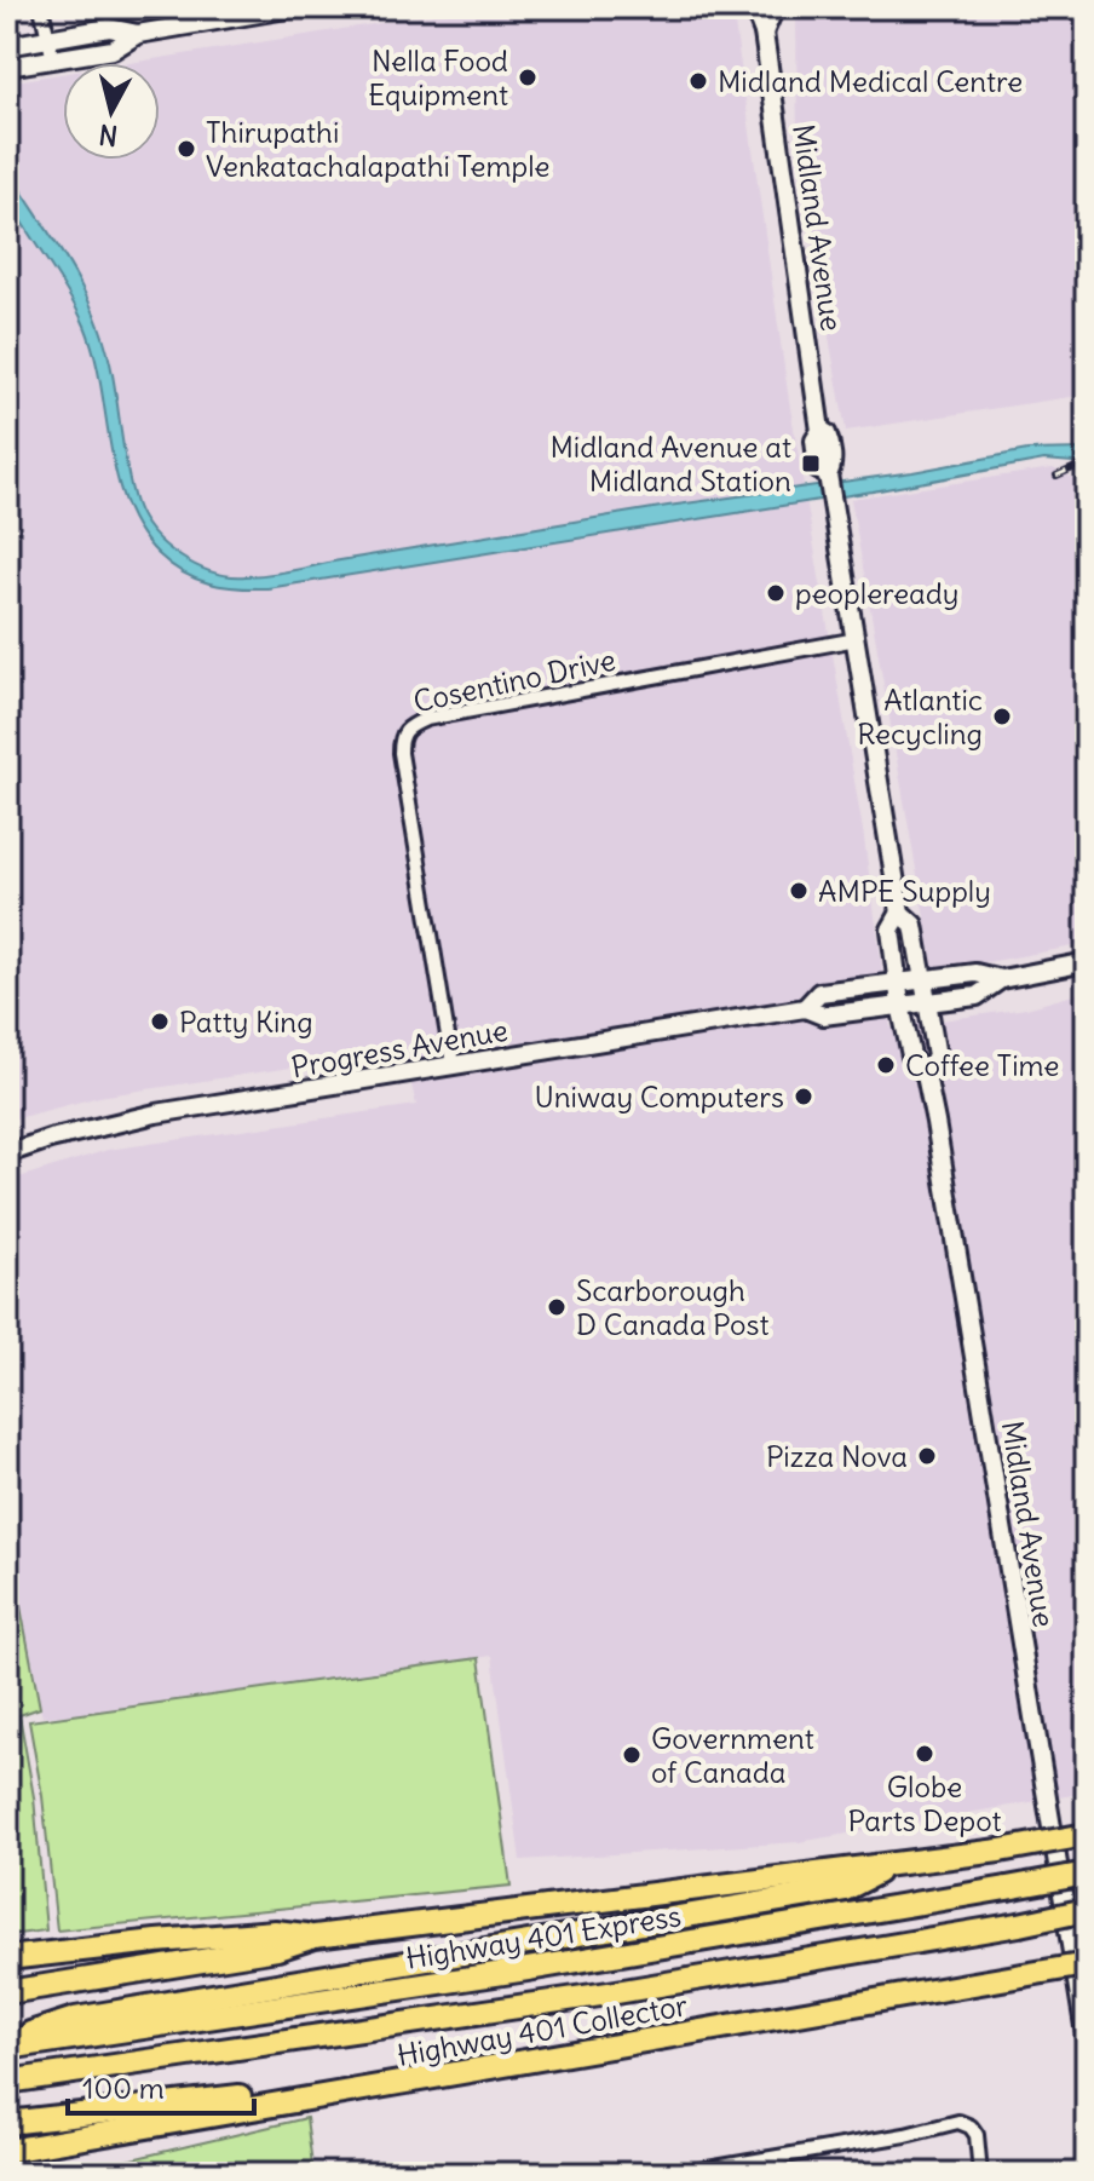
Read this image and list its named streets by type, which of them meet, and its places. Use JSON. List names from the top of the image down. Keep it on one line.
{"streets":{"highway":["Highway 401 Express","Highway 401 Collector"],"main road":["Midland Avenue","Progress Avenue"],"street":["Cosentino Drive"]},"crossings":[["Midland Avenue","Cosentino Drive"],["Midland Avenue","Progress Avenue"],["Cosentino Drive","Progress Avenue"]],"places":{"other":["Nella Food Equipment","Midland Medical Centre","Thirupathi Venkatachalapathi Temple","peopleready","Atlantic Recycling","AMPE Supply","Patty King","Coffee Time","Uniway Computers","Scarborough D Canada Post","Pizza Nova","Globe Parts Depot","Government of Canada"],"transit":["Midland Avenue at Midland Station"]},"scale_bar":"100 m","north":"bottom"}
